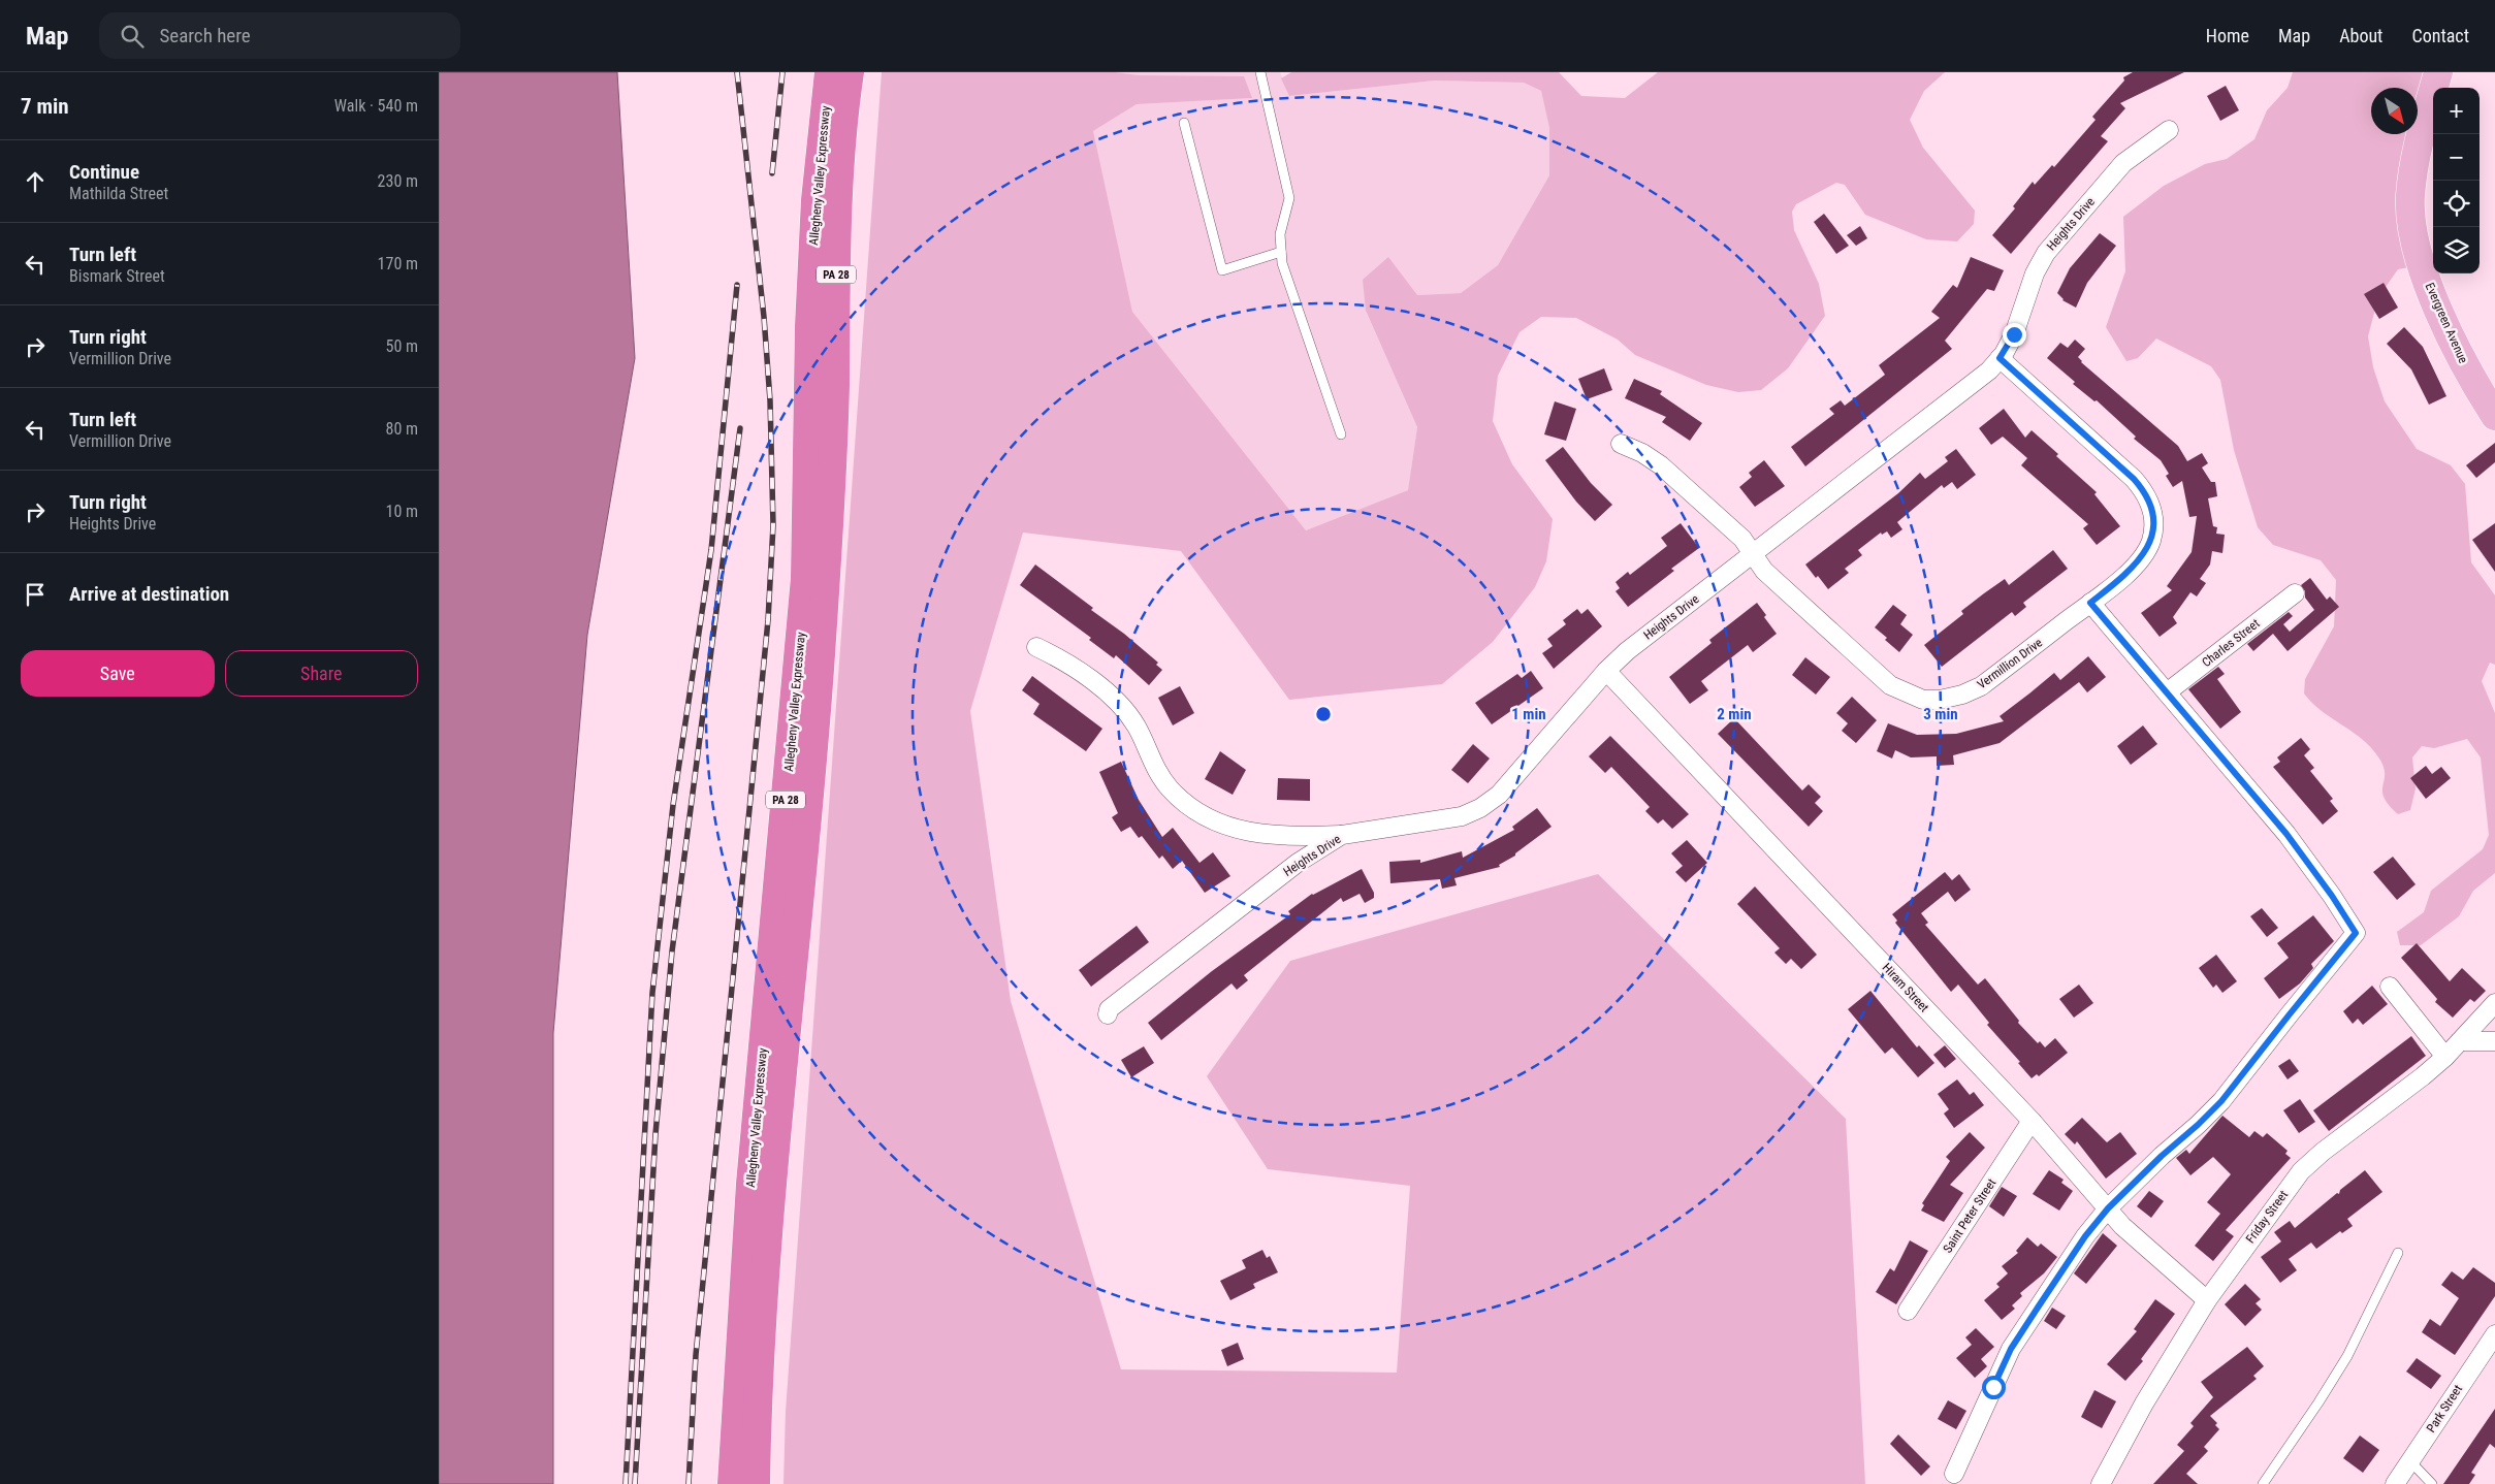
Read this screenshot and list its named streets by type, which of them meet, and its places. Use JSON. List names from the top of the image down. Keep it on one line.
{"streets":{"highway":["Allegheny Valley Expressway","PA 28"],"main road":["Evergreen Avenue"],"street":["Heights Drive","Charles Street","Vermillion Drive","Hiram Street","Saint Peter Street","Friday Street","Park Street"]},"crossings":[["Heights Drive","Vermillion Drive"],["Heights Drive","Hiram Street"],["Hiram Street","Saint Peter Street"],["Hiram Street","Friday Street"]],"north":"bottom right","page":{"header":"Map","search":"Search here","nav":["Home","Map","About","Contact"],"heading":["7 min","Walk · 540 m"],"map_buttons":["+","−"],"list":[["Continue","Mathilda Street","230 m"],["Turn left","Bismark Street","170 m"],["Turn right","Vermillion Drive","50 m"],["Turn left","Vermillion Drive","80 m"],["Turn right","Heights Drive","10 m"],"Arrive at destination"],"buttons":["Save","Share"]},"rings":["1 min","2 min","3 min"]}
